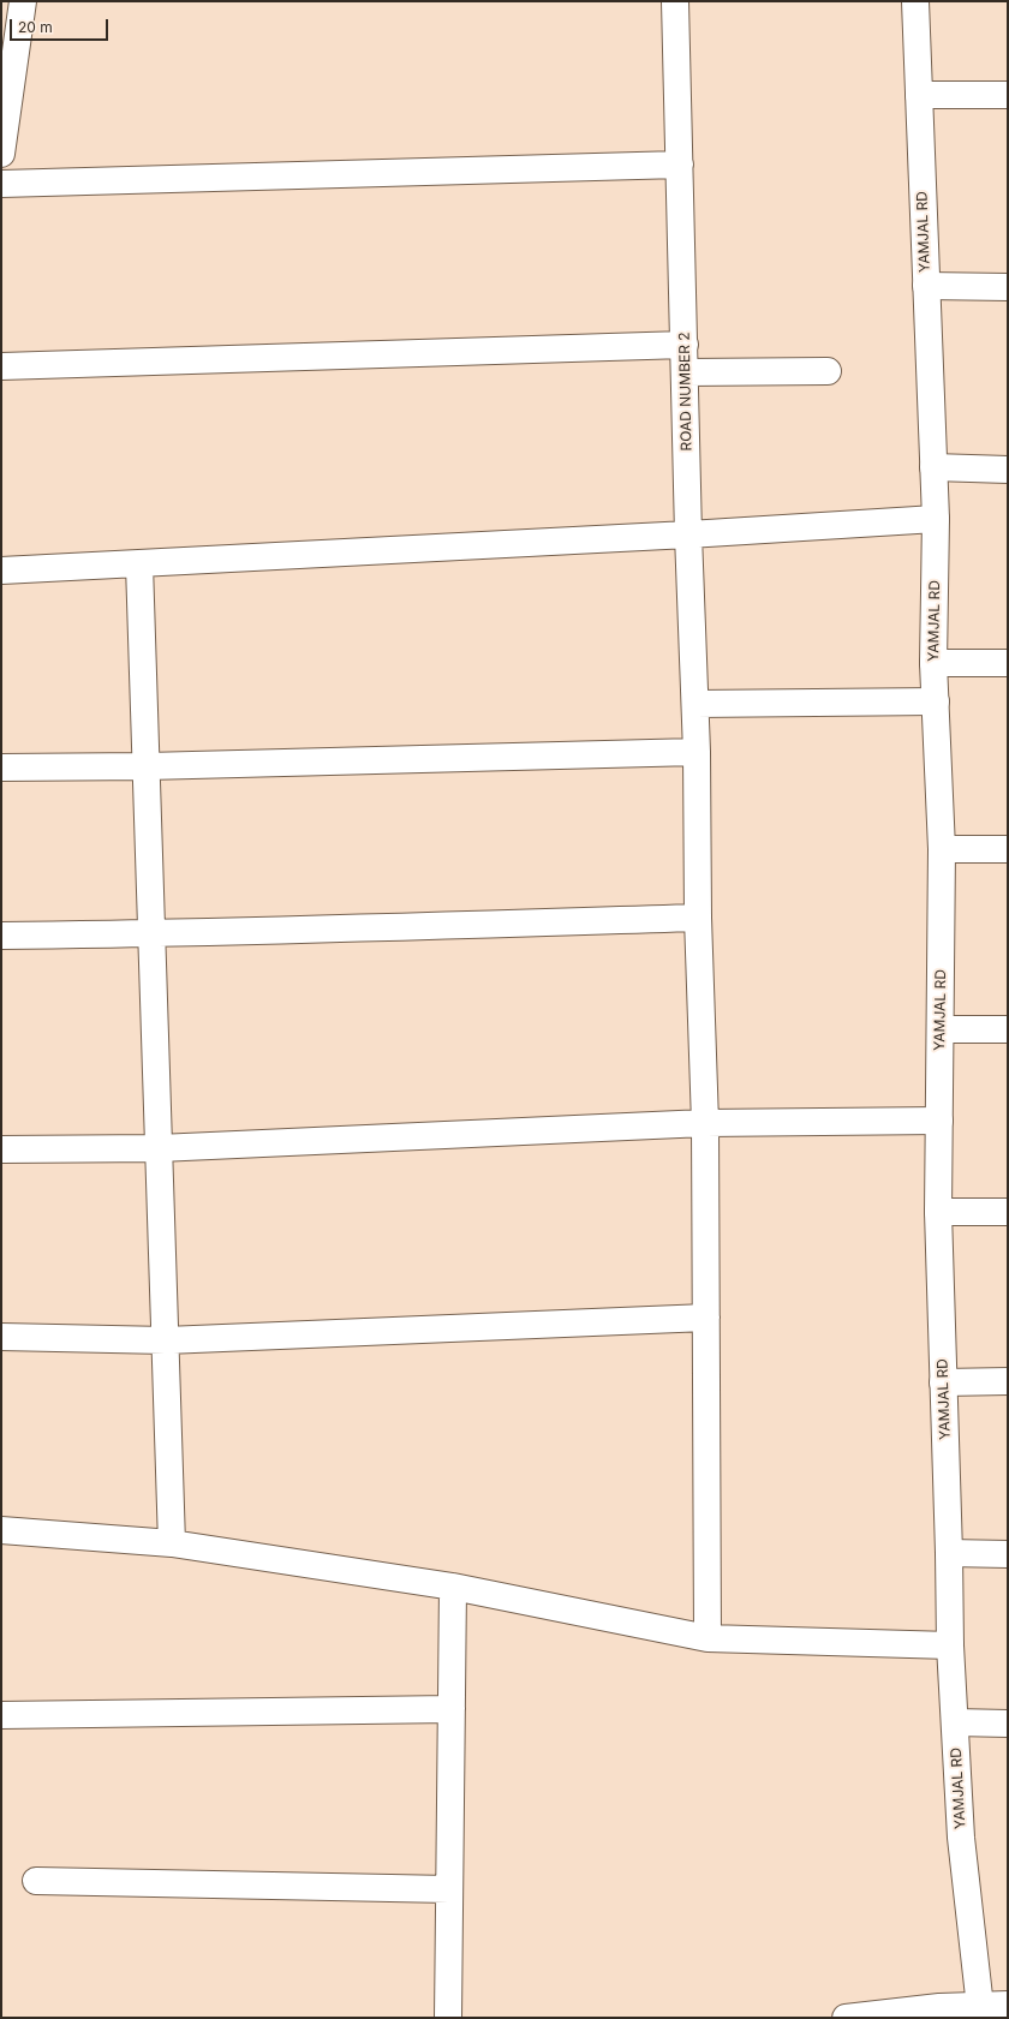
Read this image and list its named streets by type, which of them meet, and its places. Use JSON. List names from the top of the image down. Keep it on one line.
{"streets":{"street":["YAMJAL RD","ROAD NUMBER 2"]},"scale_bar":"20 m"}
